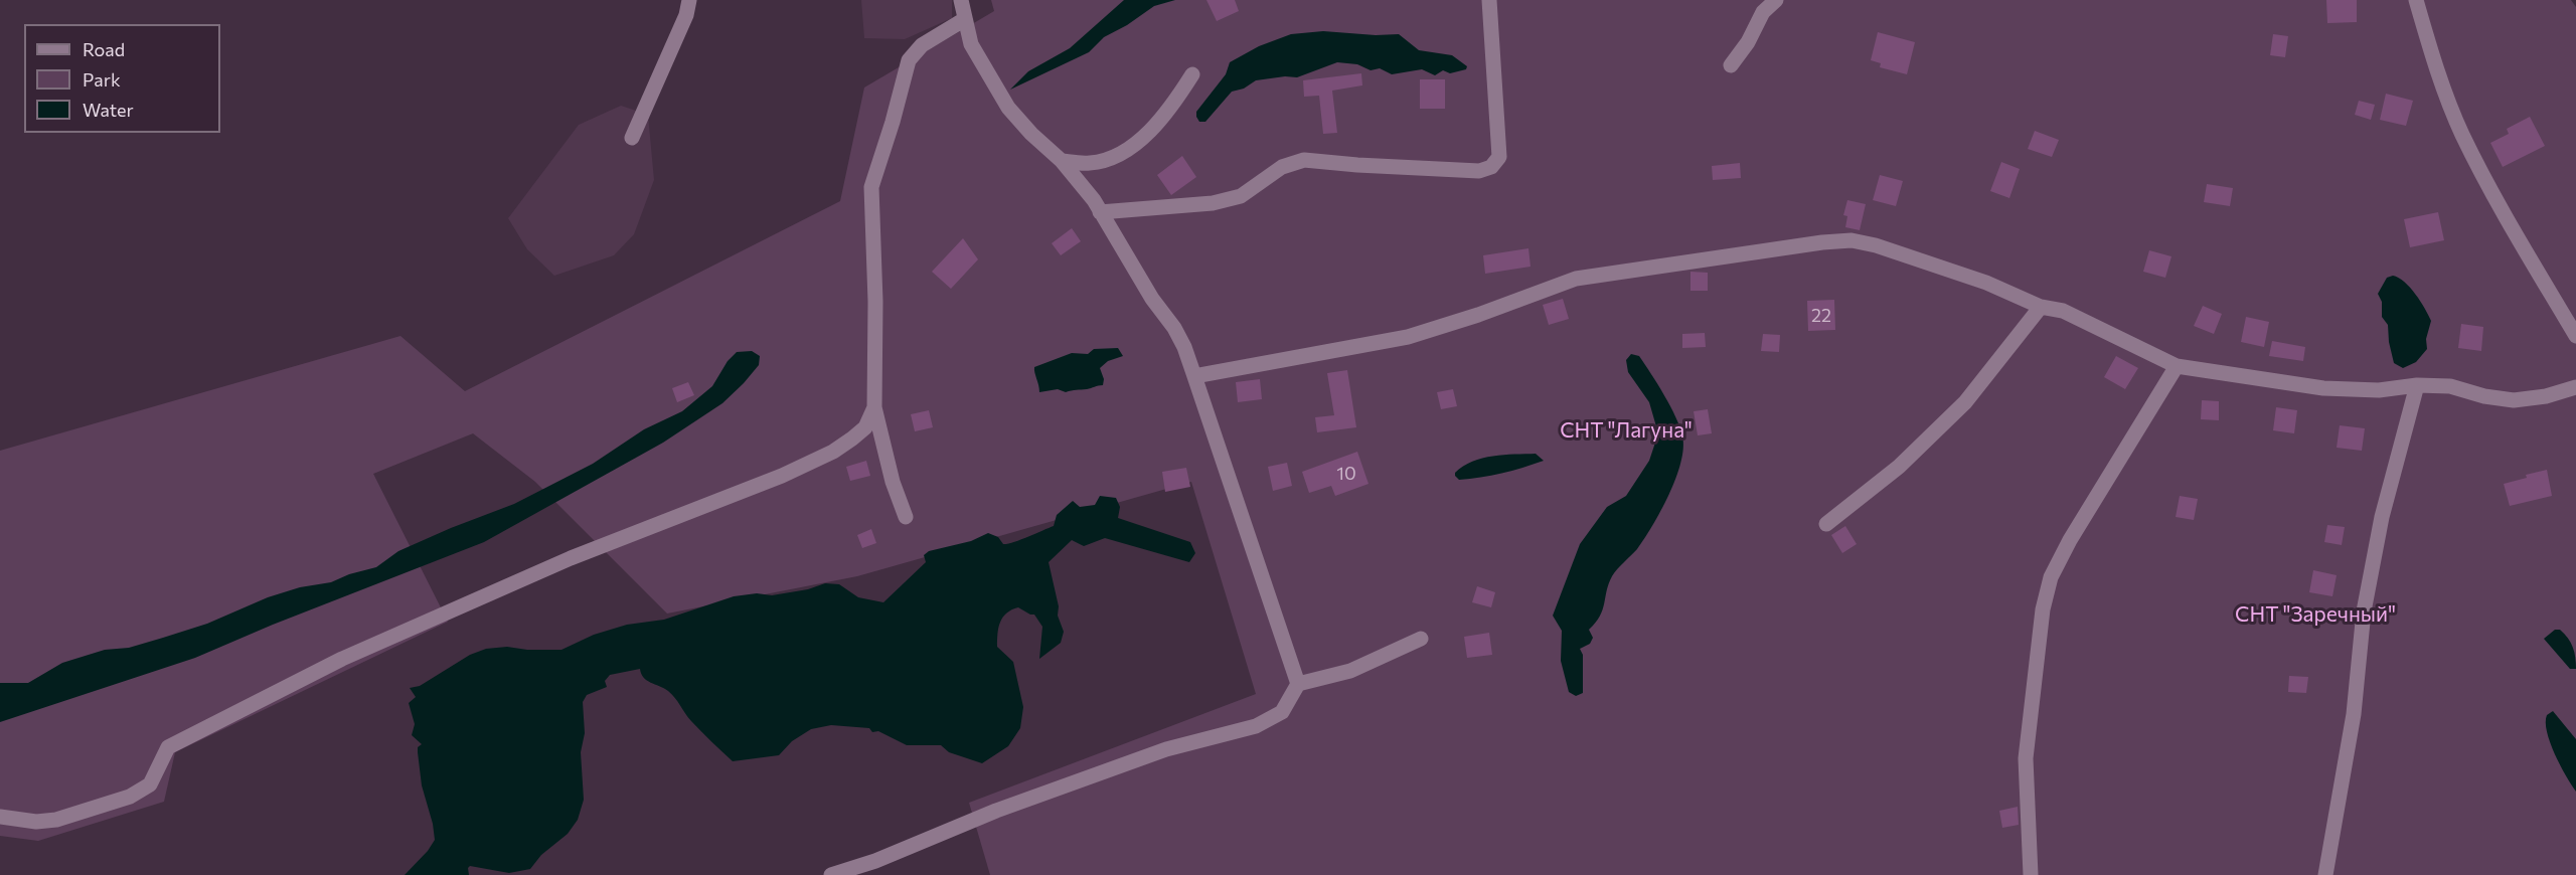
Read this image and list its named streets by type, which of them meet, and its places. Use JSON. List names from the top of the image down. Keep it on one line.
{"parks":["СНТ \"Лагуна\"","СНТ \"Заречный\""],"house_numbers":["22","10"],"legend":["Road","Park","Water"]}
